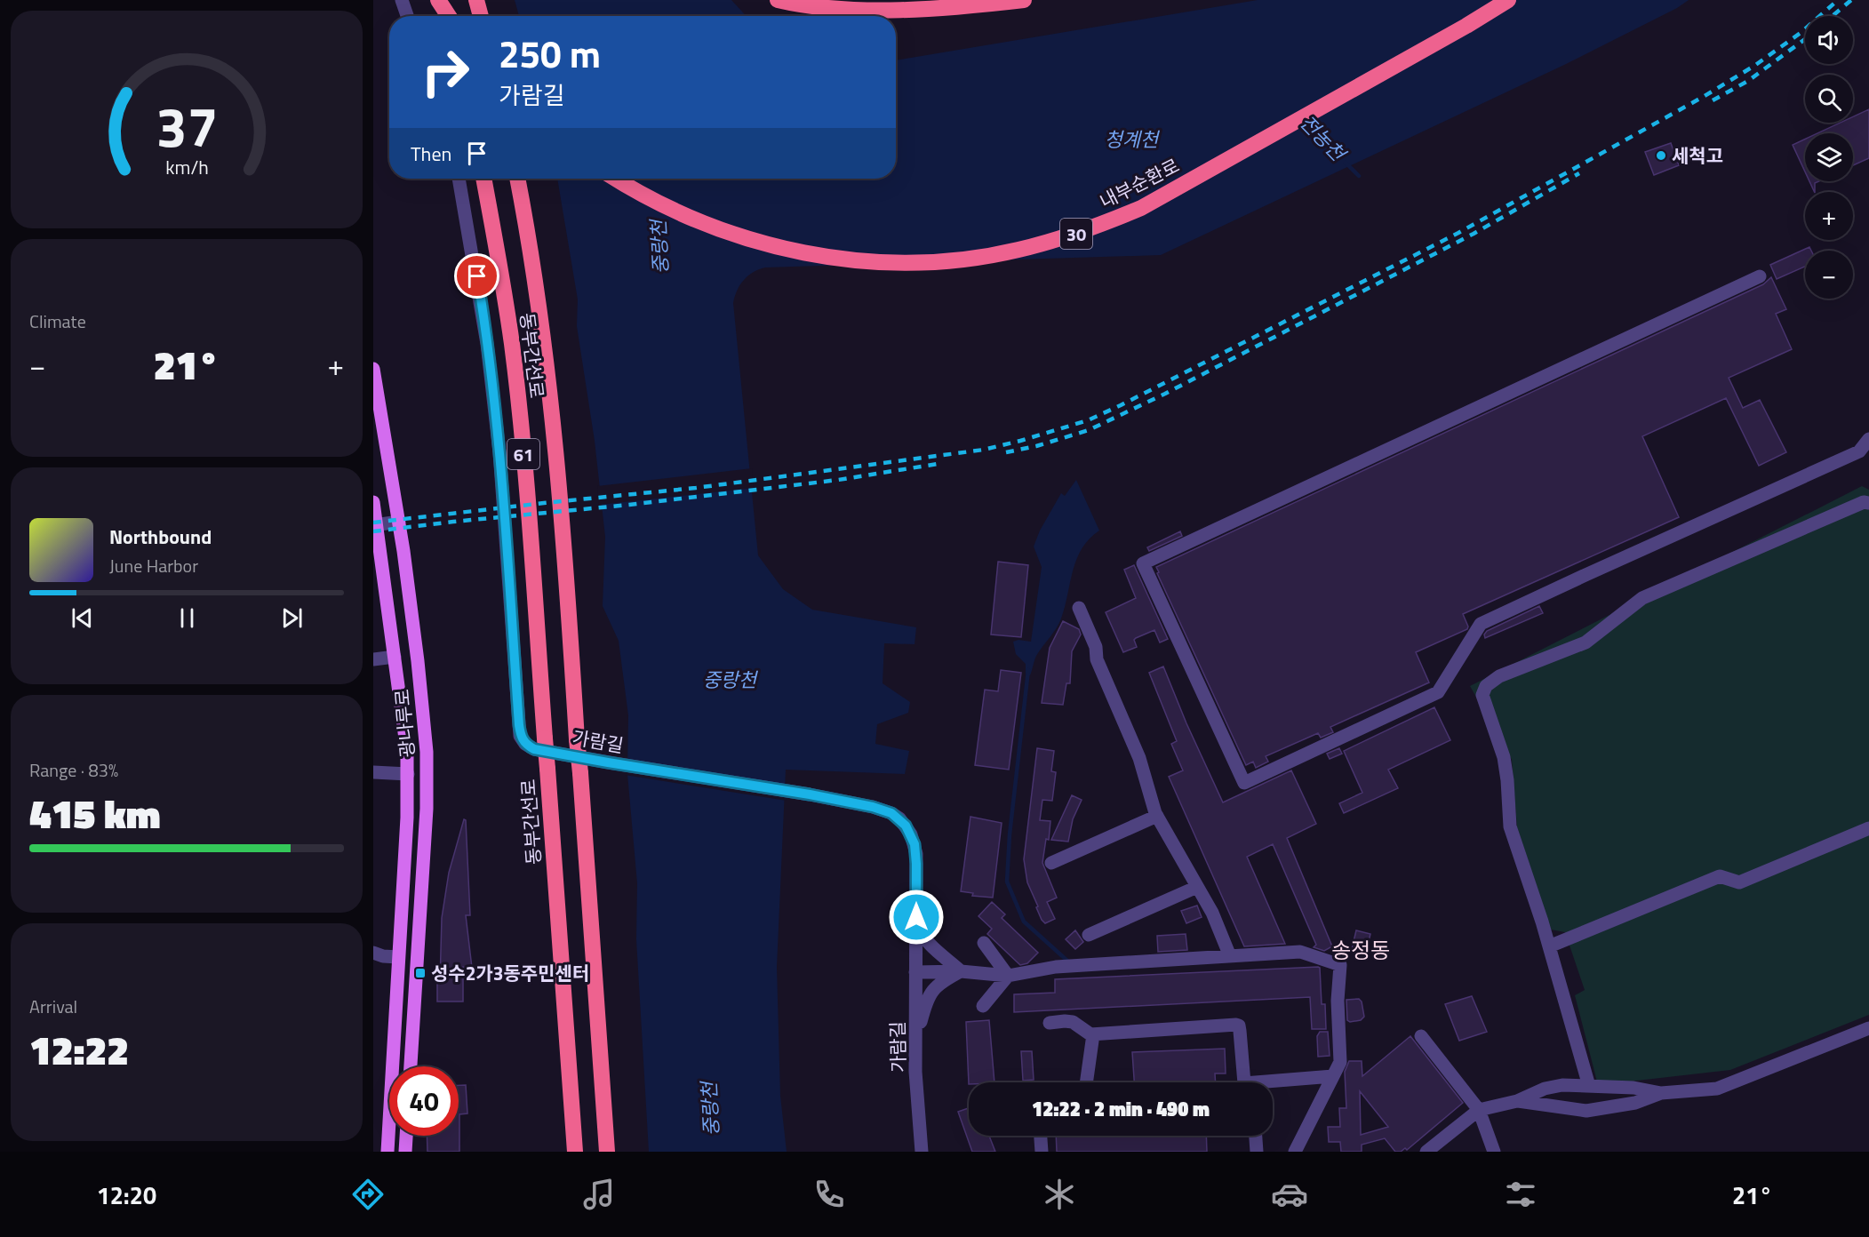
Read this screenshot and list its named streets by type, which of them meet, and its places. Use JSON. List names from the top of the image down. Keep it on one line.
{"streets":{"highway":["내부순환로","30","동부간선로","61"],"main road":["광나루로"],"street":["가람길"]},"districts":["송정동"],"water":["전농천","청계천","중랑천"],"places":{"other":["세척고"],"transit":["성수2가3동주민센터"]},"page":{"map_buttons":["+","−"],"turn":["250 m","가람길"],"then":"Then","tile":["Climate",["Range · 83%","415 km"],["Arrival","12:22"]],"heat":["−","21°","+"],"song":["Northbound","June Harbor"],"limit":"40","trip":"12:22 · 2 min · 490 m","tabs":["12:20","21°"],"gauge":["37","km/h"]}}
